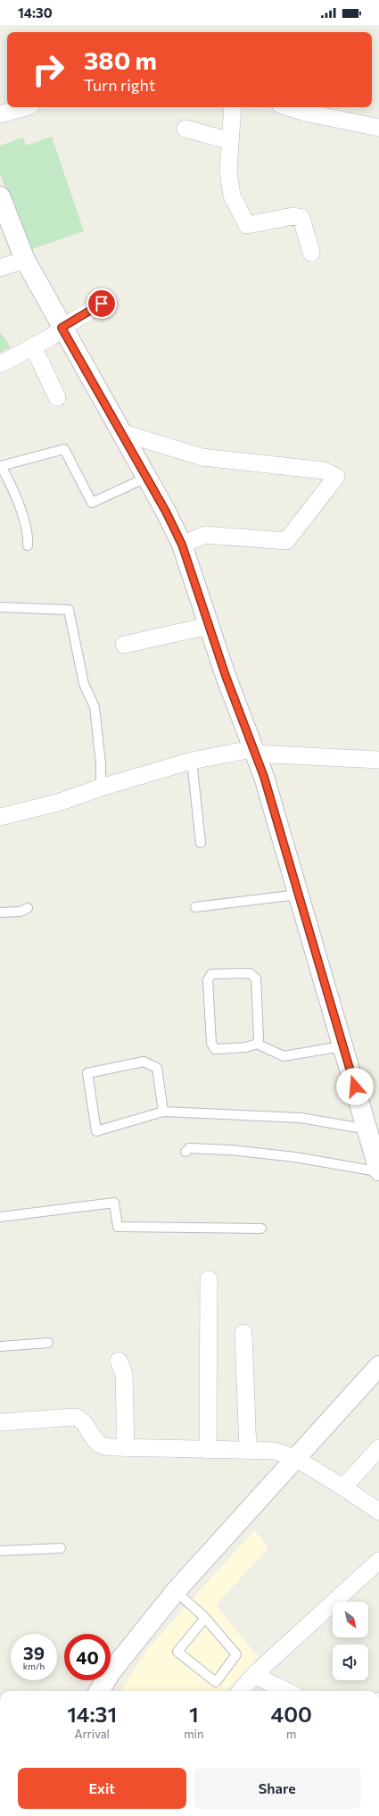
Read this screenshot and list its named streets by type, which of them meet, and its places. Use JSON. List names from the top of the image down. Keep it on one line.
{"north":"bottom right","page":{"status":"14:30","turn":["380 m","Turn right"],"speed":"39 km/h","limit":"40","eta":["14:31","Arrival","1","min","400","m"],"buttons":["Exit","Share"]}}
